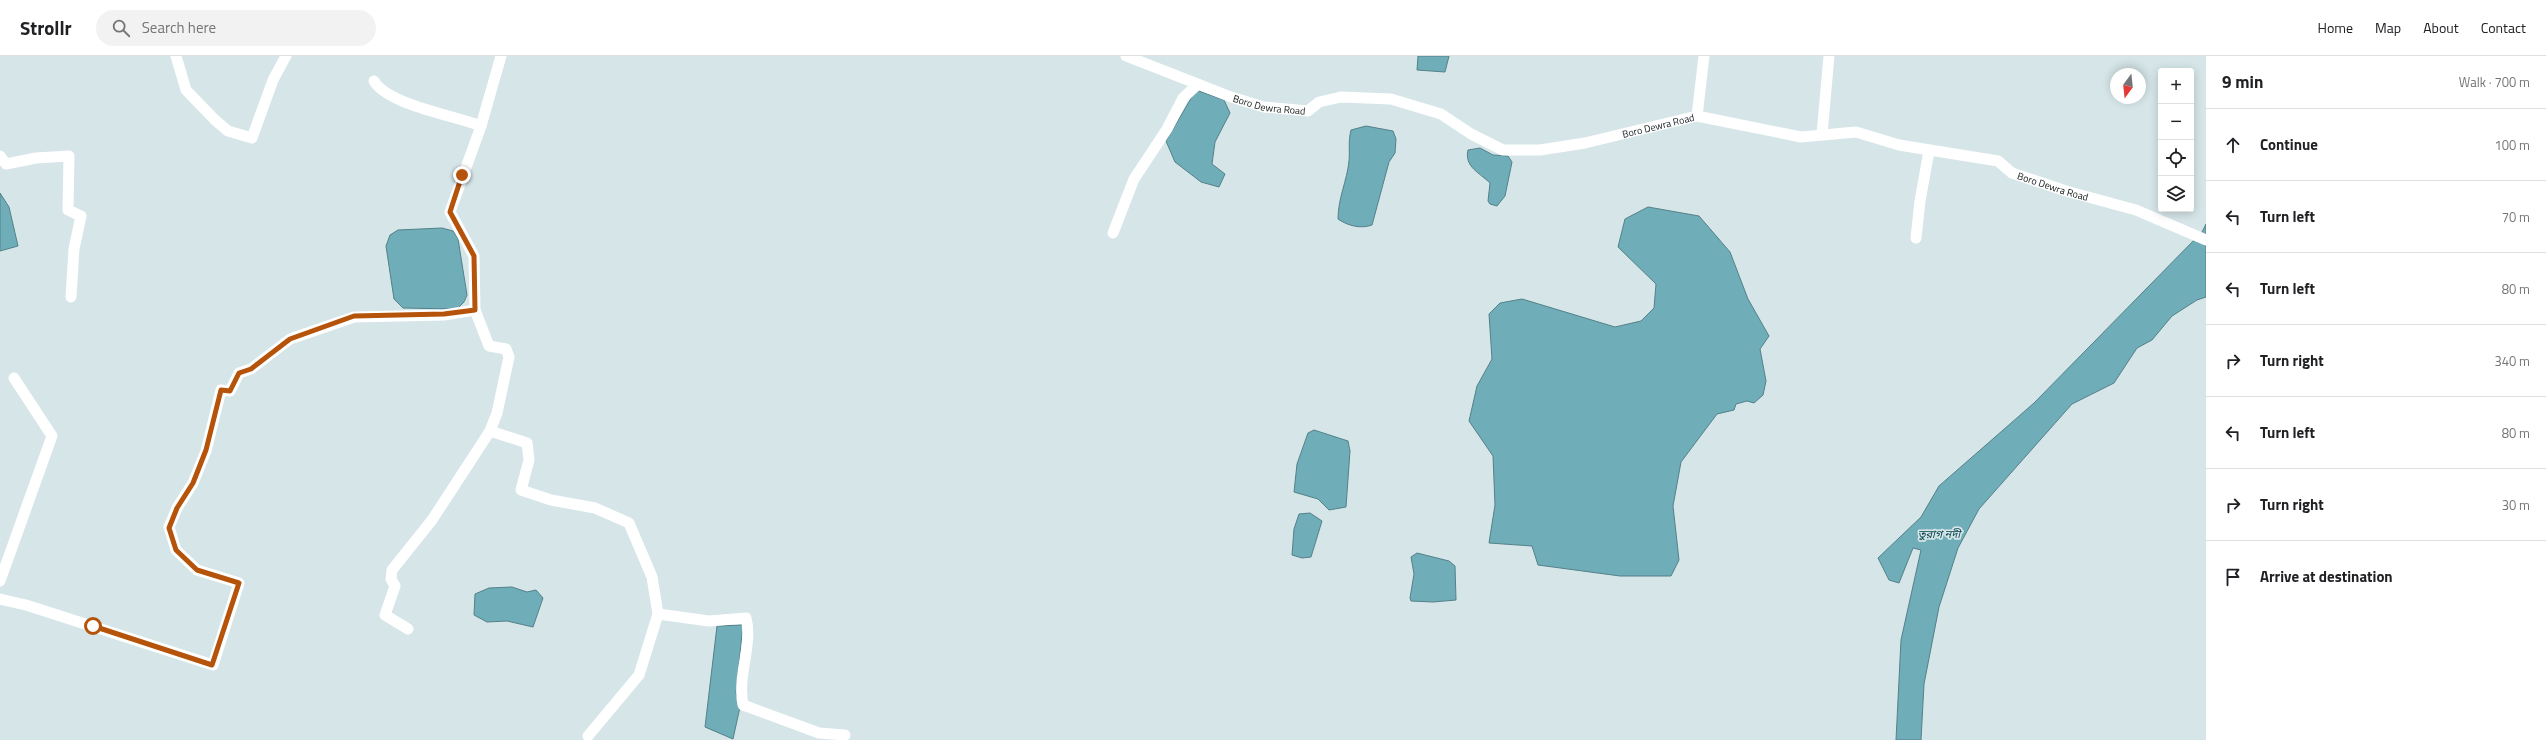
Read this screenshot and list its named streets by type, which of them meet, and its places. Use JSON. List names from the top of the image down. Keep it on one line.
{"streets":{"street":["Boro Dewra Road"]},"water":["তুরাগ নদী"],"north":"bottom","page":{"header":"Strollr","search":"Search here","nav":["Home","Map","About","Contact"],"heading":["9 min","Walk · 700 m"],"map_buttons":["+","−"],"list":[["Continue","100 m"],["Turn left","70 m"],["Turn left","80 m"],["Turn right","340 m"],["Turn left","80 m"],["Turn right","30 m"],"Arrive at destination"]}}
